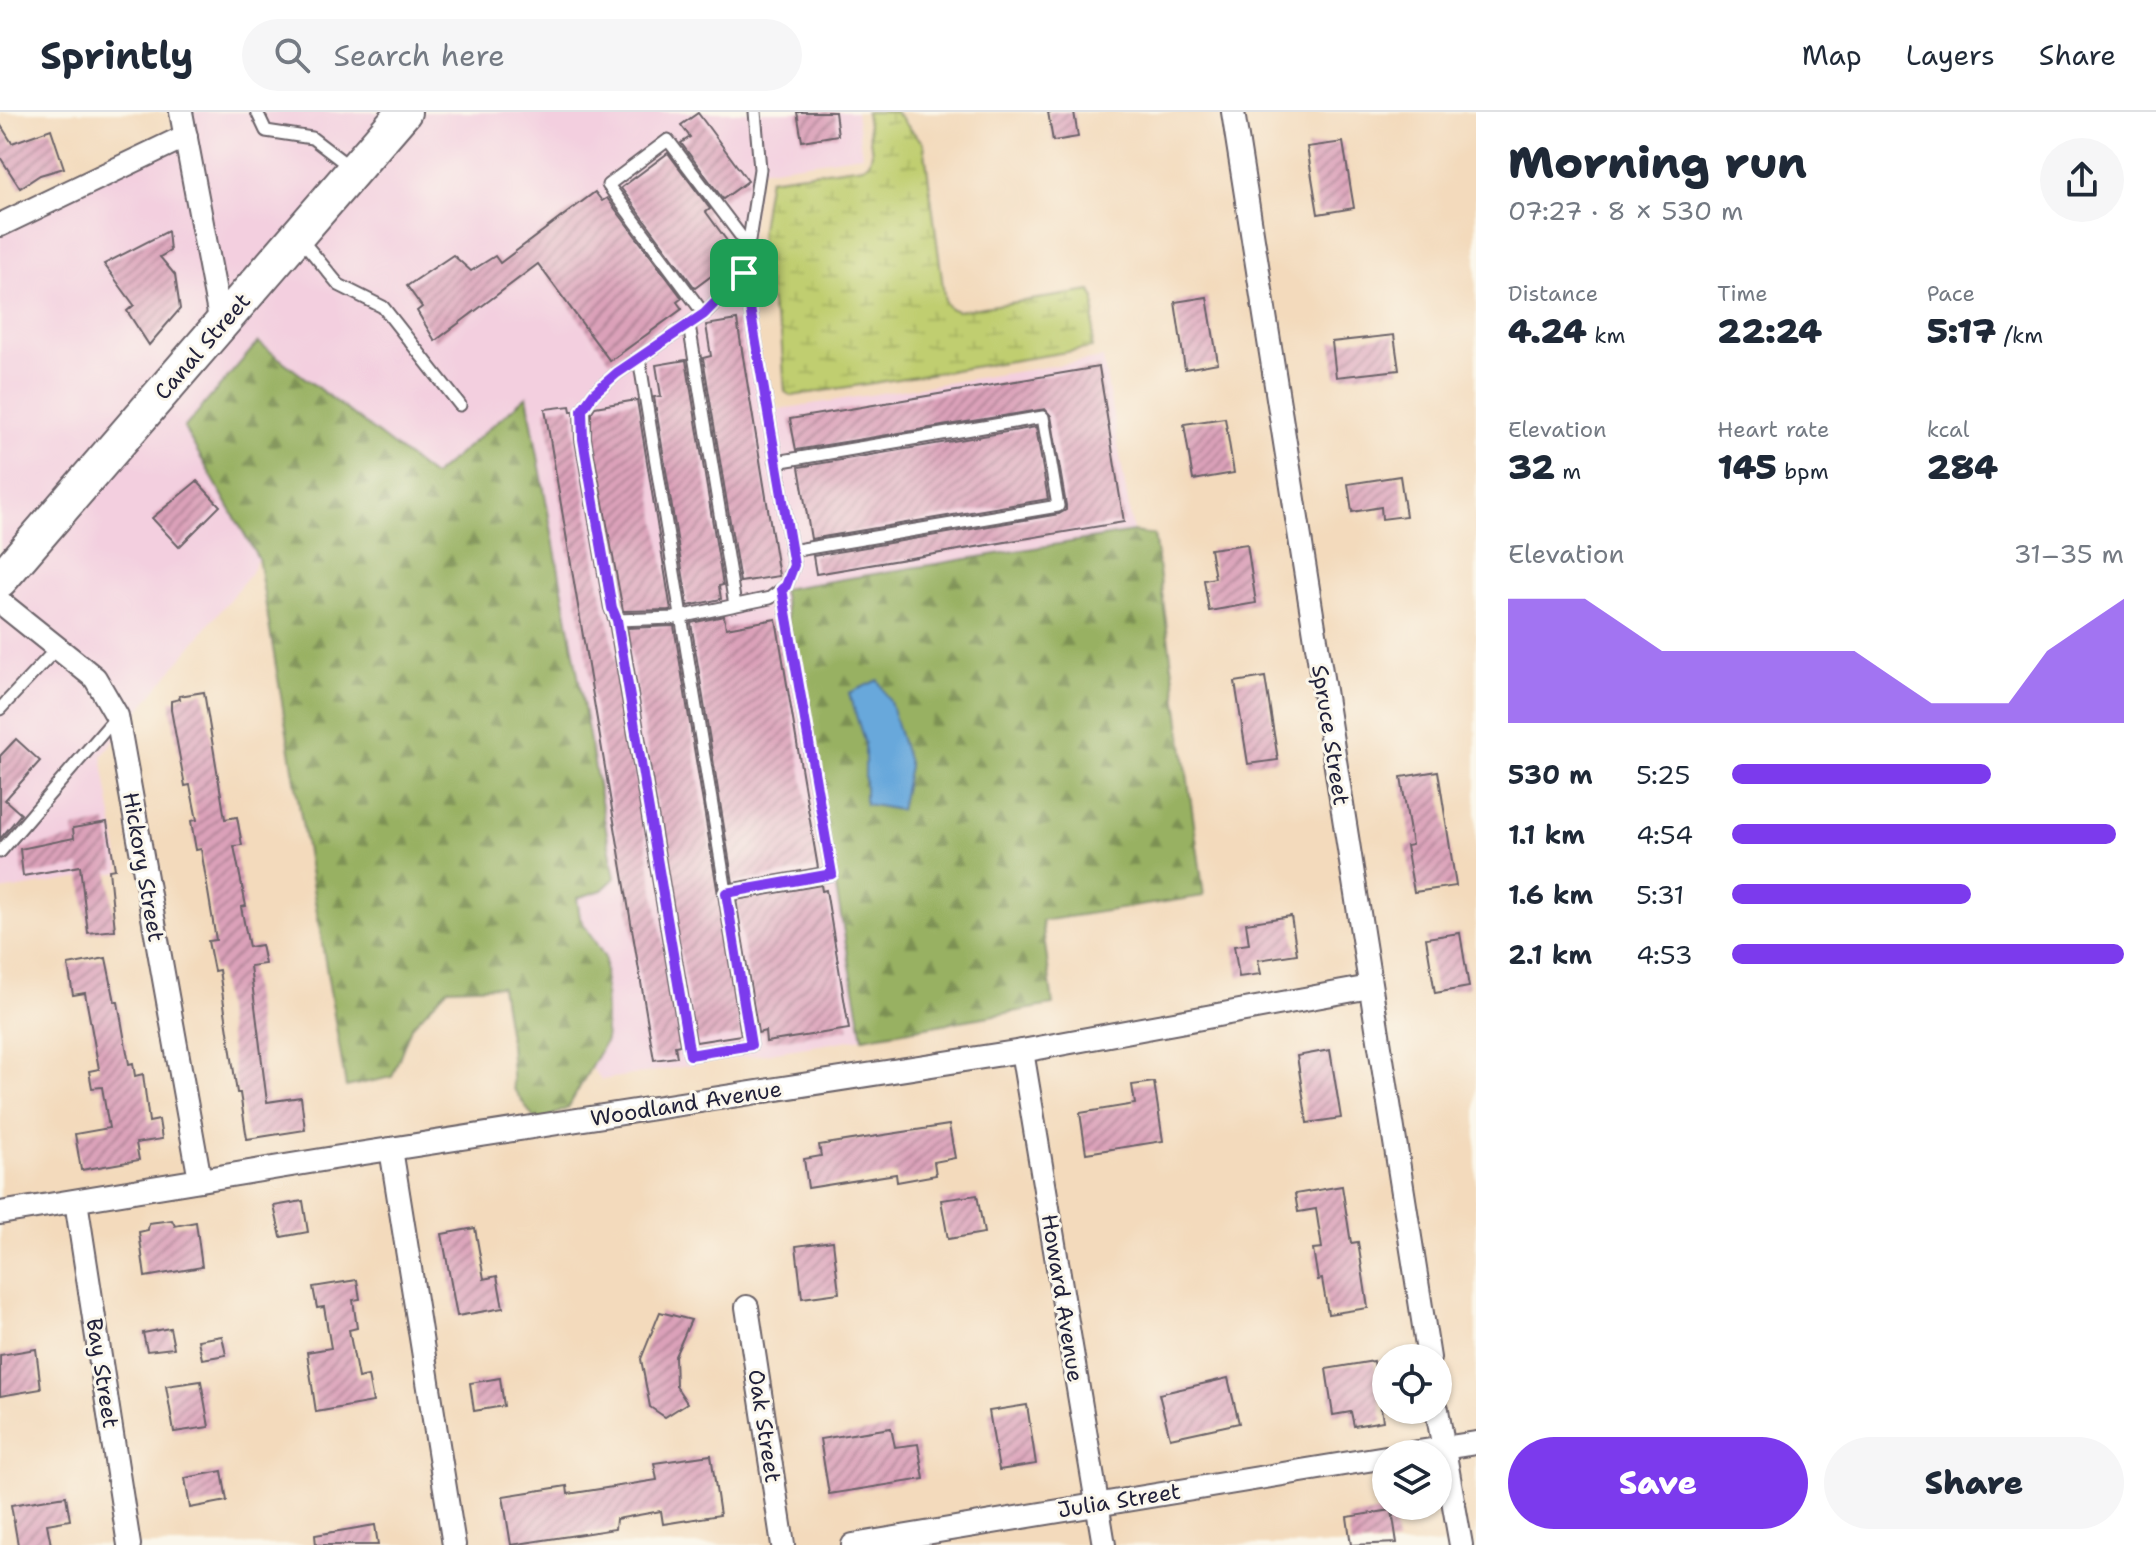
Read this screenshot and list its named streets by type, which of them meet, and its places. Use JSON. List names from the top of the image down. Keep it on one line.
{"streets":{"main road":["Canal Street"],"street":["Spruce Street","Hickory Street","Woodland Avenue","Howard Avenue","Bay Street","Oak Street","Julia Street"]},"crossings":[["Spruce Street","Woodland Avenue"],["Hickory Street","Woodland Avenue"],["Woodland Avenue","Howard Avenue"],["Woodland Avenue","Bay Street"],["Howard Avenue","Julia Street"]],"page":{"header":"Sprintly","search":"Search here","nav":["Map","Layers","Share"],"heading":["Morning run","07:27 · 8 × 530 m"],"stats":[["Distance","4.24 km"],["Time","22:24"],["Pace","5:17 /km"],["Elevation","32 m"],["Heart rate","145 bpm"],["kcal","284"]],"chart":["Elevation","31–35 m"],"list":[{"name":"530 m","note":"5:25"},{"name":"1.1 km","note":"4:54"},{"name":"1.6 km","note":"5:31"},{"name":"2.1 km","note":"4:53"}],"buttons":["Save","Share"]}}
